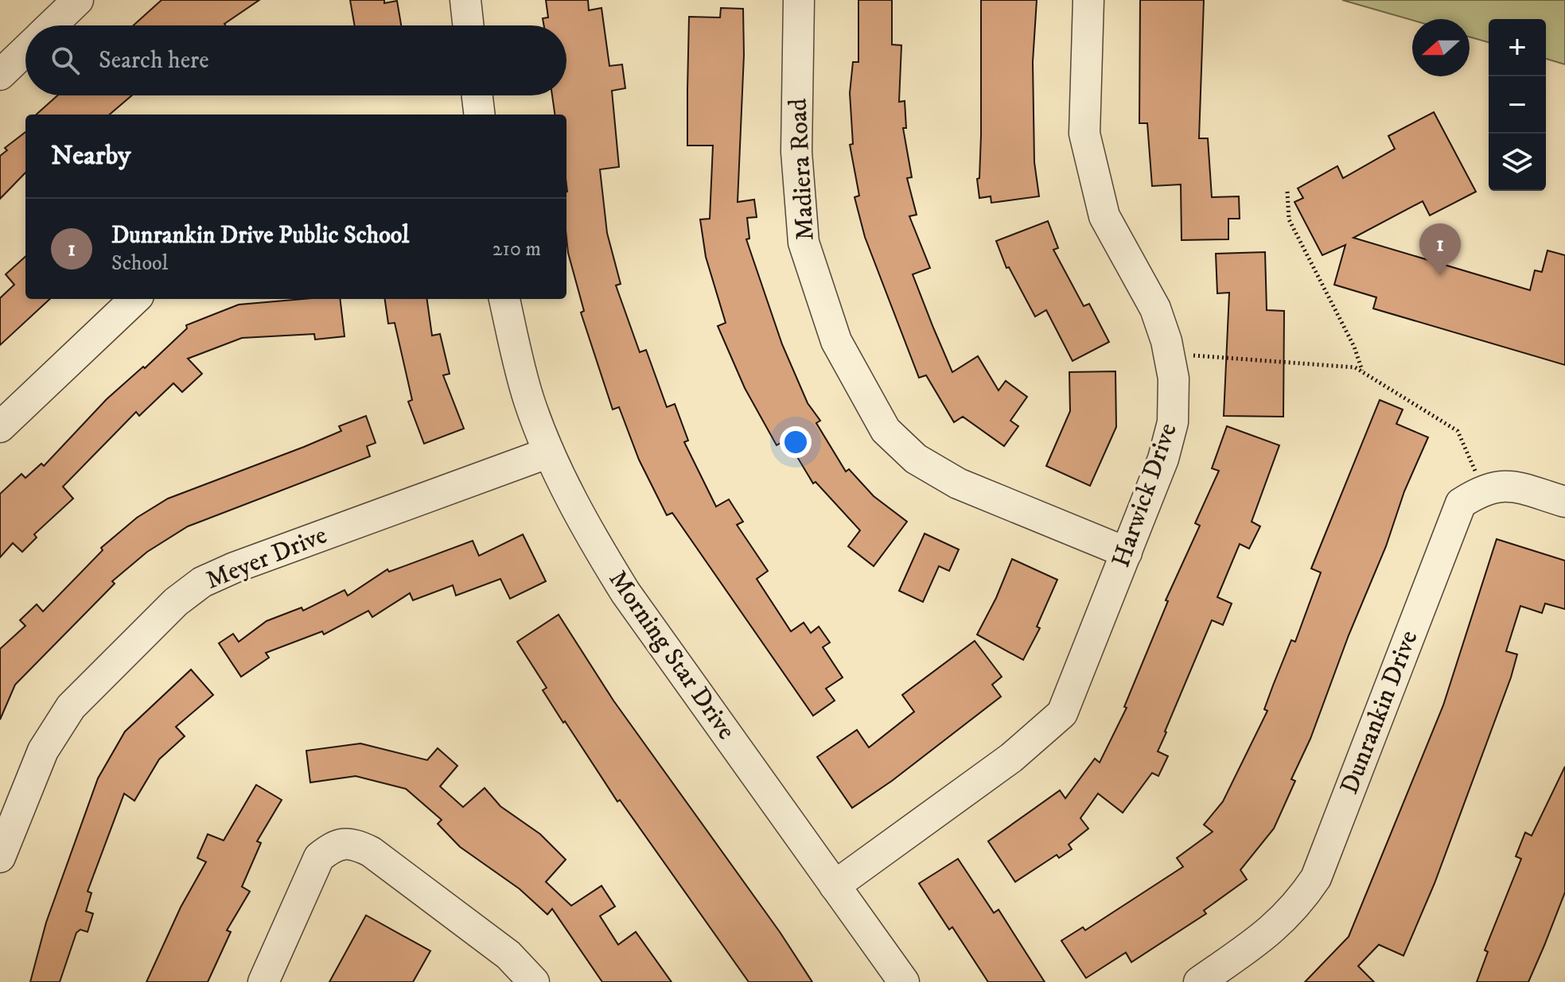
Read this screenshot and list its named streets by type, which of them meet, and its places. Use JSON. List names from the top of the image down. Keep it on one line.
{"streets":{"street":["Madiera Road","Harwick Drive","Meyer Drive","Morning Star Drive","Dunrankin Drive"]},"crossings":[["Madiera Road","Harwick Drive"],["Harwick Drive","Morning Star Drive"],["Meyer Drive","Morning Star Drive"]],"north":"left","page":{"map_buttons":["+","−"],"search":"Search here","heading":"Nearby","list":[{"mark":"1","name":"Dunrankin Drive Public School","note":"School","value":"210 m"}],"pins":"1"}}
